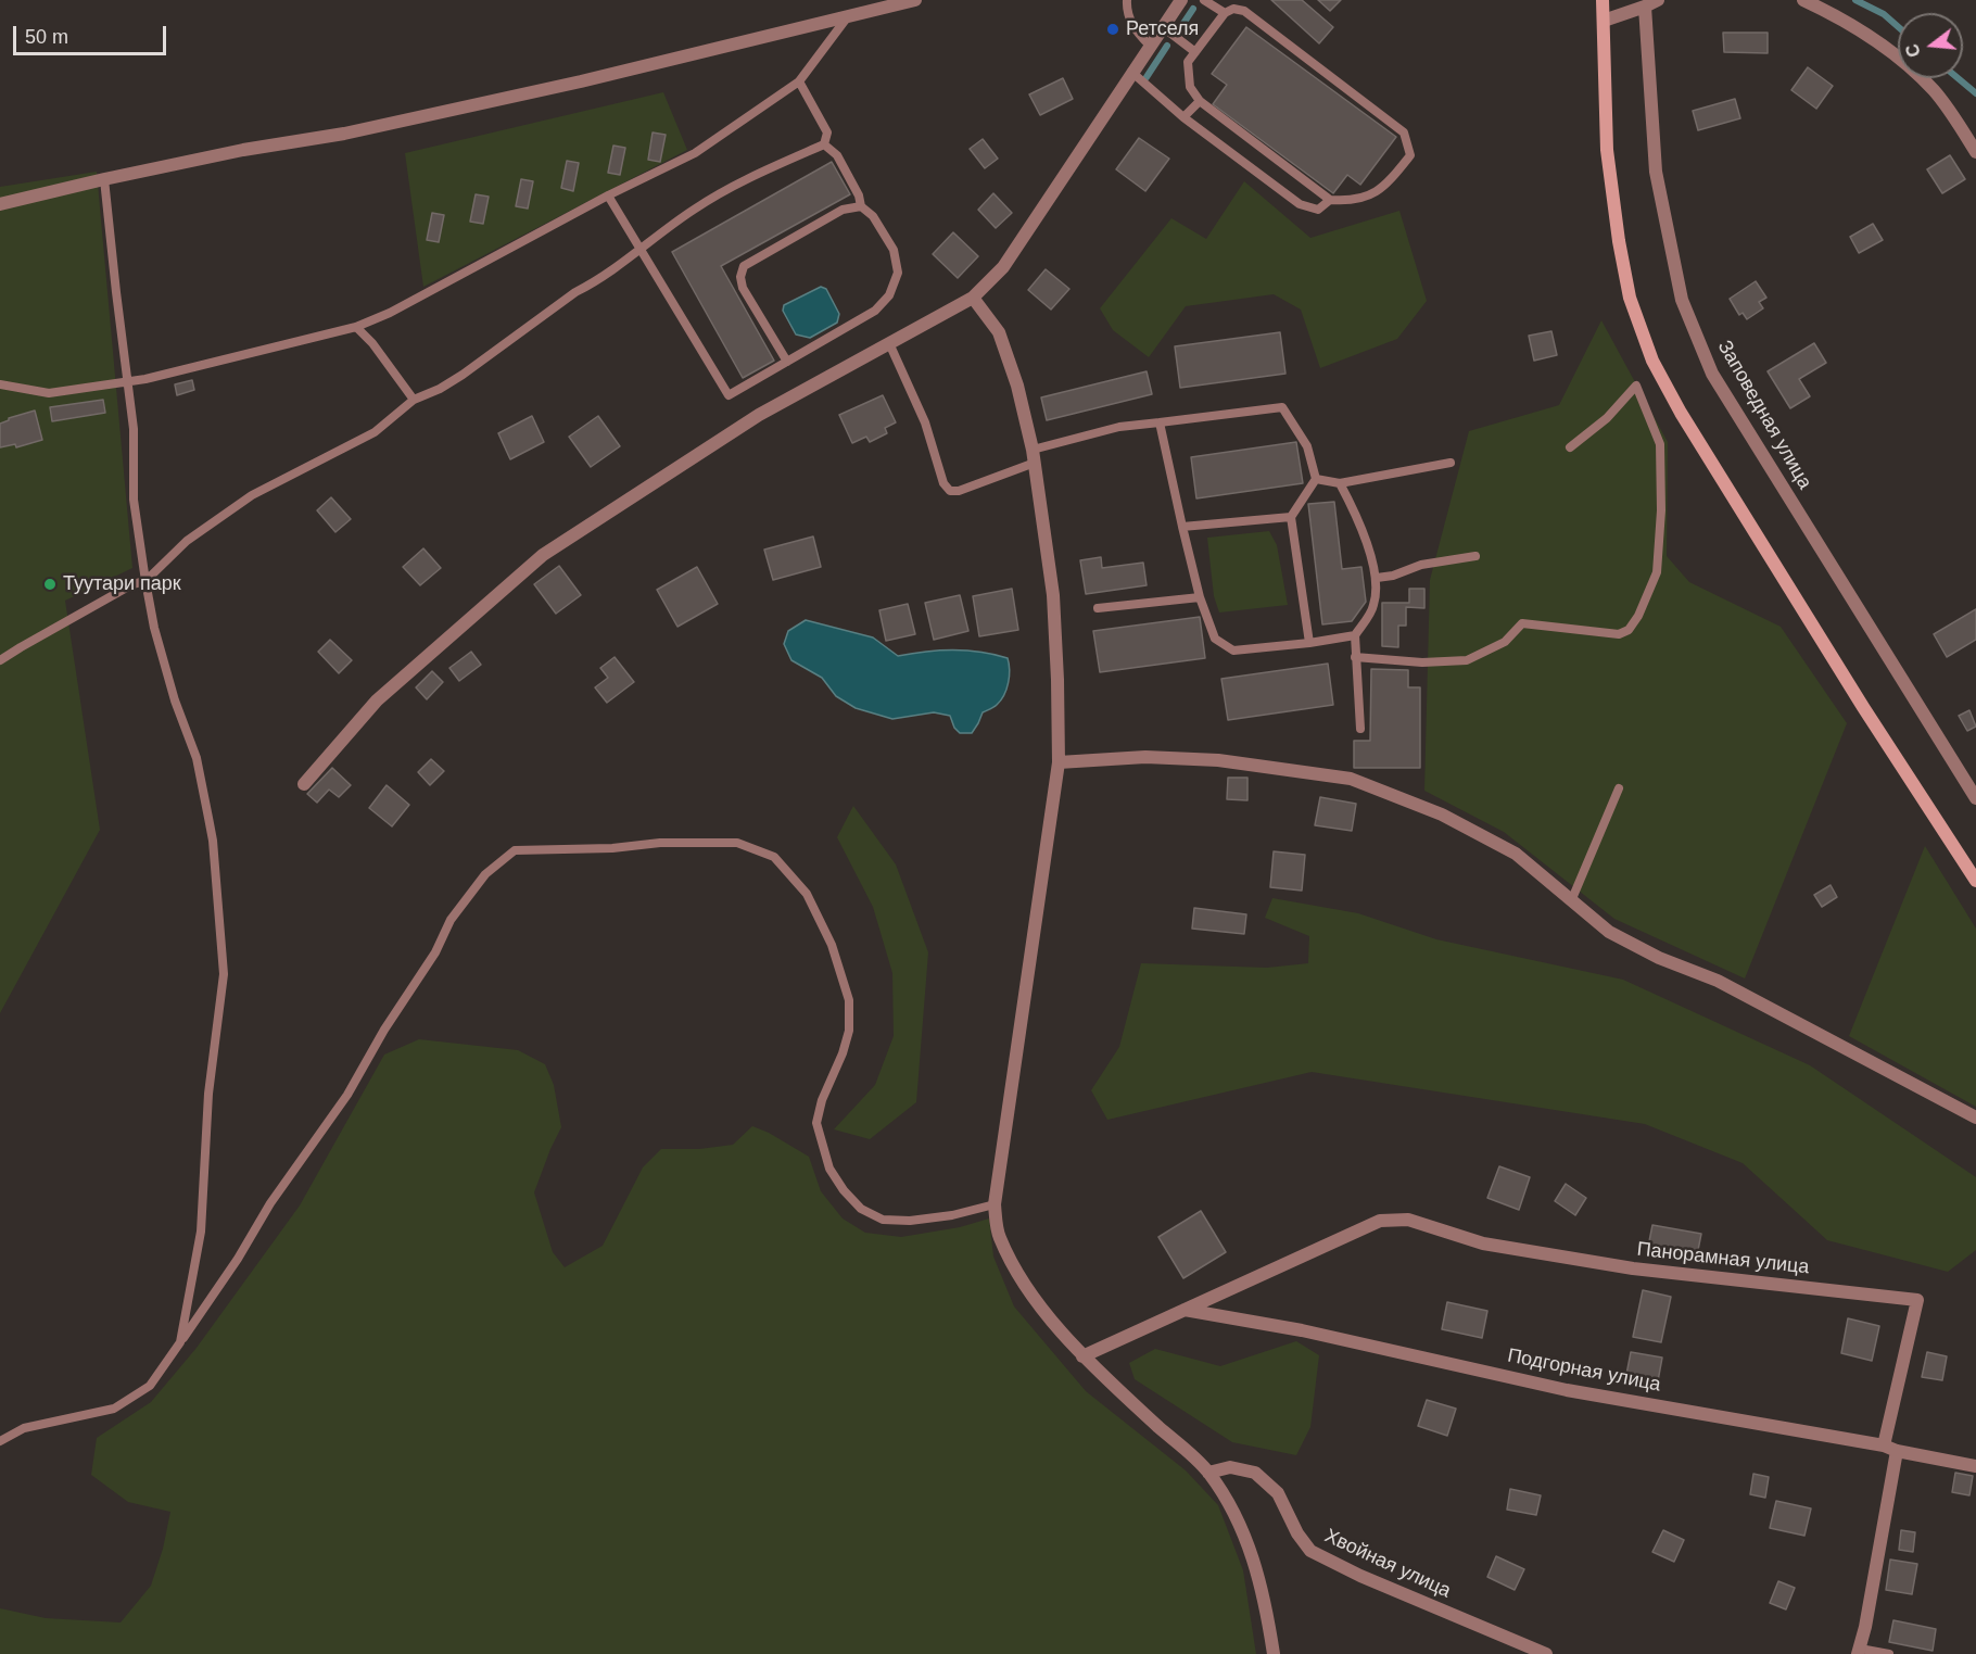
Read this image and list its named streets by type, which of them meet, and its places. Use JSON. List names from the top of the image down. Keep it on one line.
{"streets":{"street":["Заповедная улица","Панорамная улица","Подгорная улица","Хвойная улица"]},"crossings":[["Панорамная улица","Подгорная улица"]],"places":["Ретселя","Туутари парк"],"scale_bar":"50 m","north":"left"}
